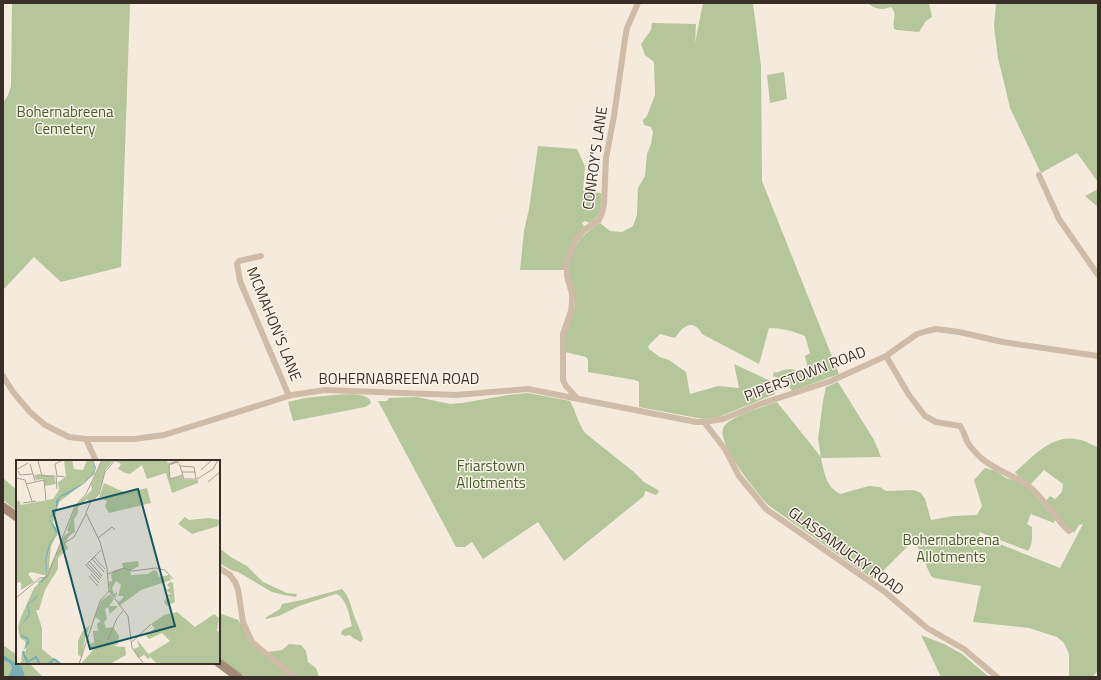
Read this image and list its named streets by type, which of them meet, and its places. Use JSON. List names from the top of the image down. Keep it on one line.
{"streets":{"street":["CONROY'S LANE","MCMAHON'S LANE","PIPERSTOWN ROAD","BOHERNABREENA ROAD","GLASSAMUCKY ROAD"]},"crossings":[["CONROY'S LANE","BOHERNABREENA ROAD"],["MCMAHON'S LANE","BOHERNABREENA ROAD"],["PIPERSTOWN ROAD","BOHERNABREENA ROAD"],["PIPERSTOWN ROAD","GLASSAMUCKY ROAD"],["BOHERNABREENA ROAD","GLASSAMUCKY ROAD"]],"parks":["Bohernabreena Cemetery","Friarstown Allotments","Bohernabreena Allotments"]}
